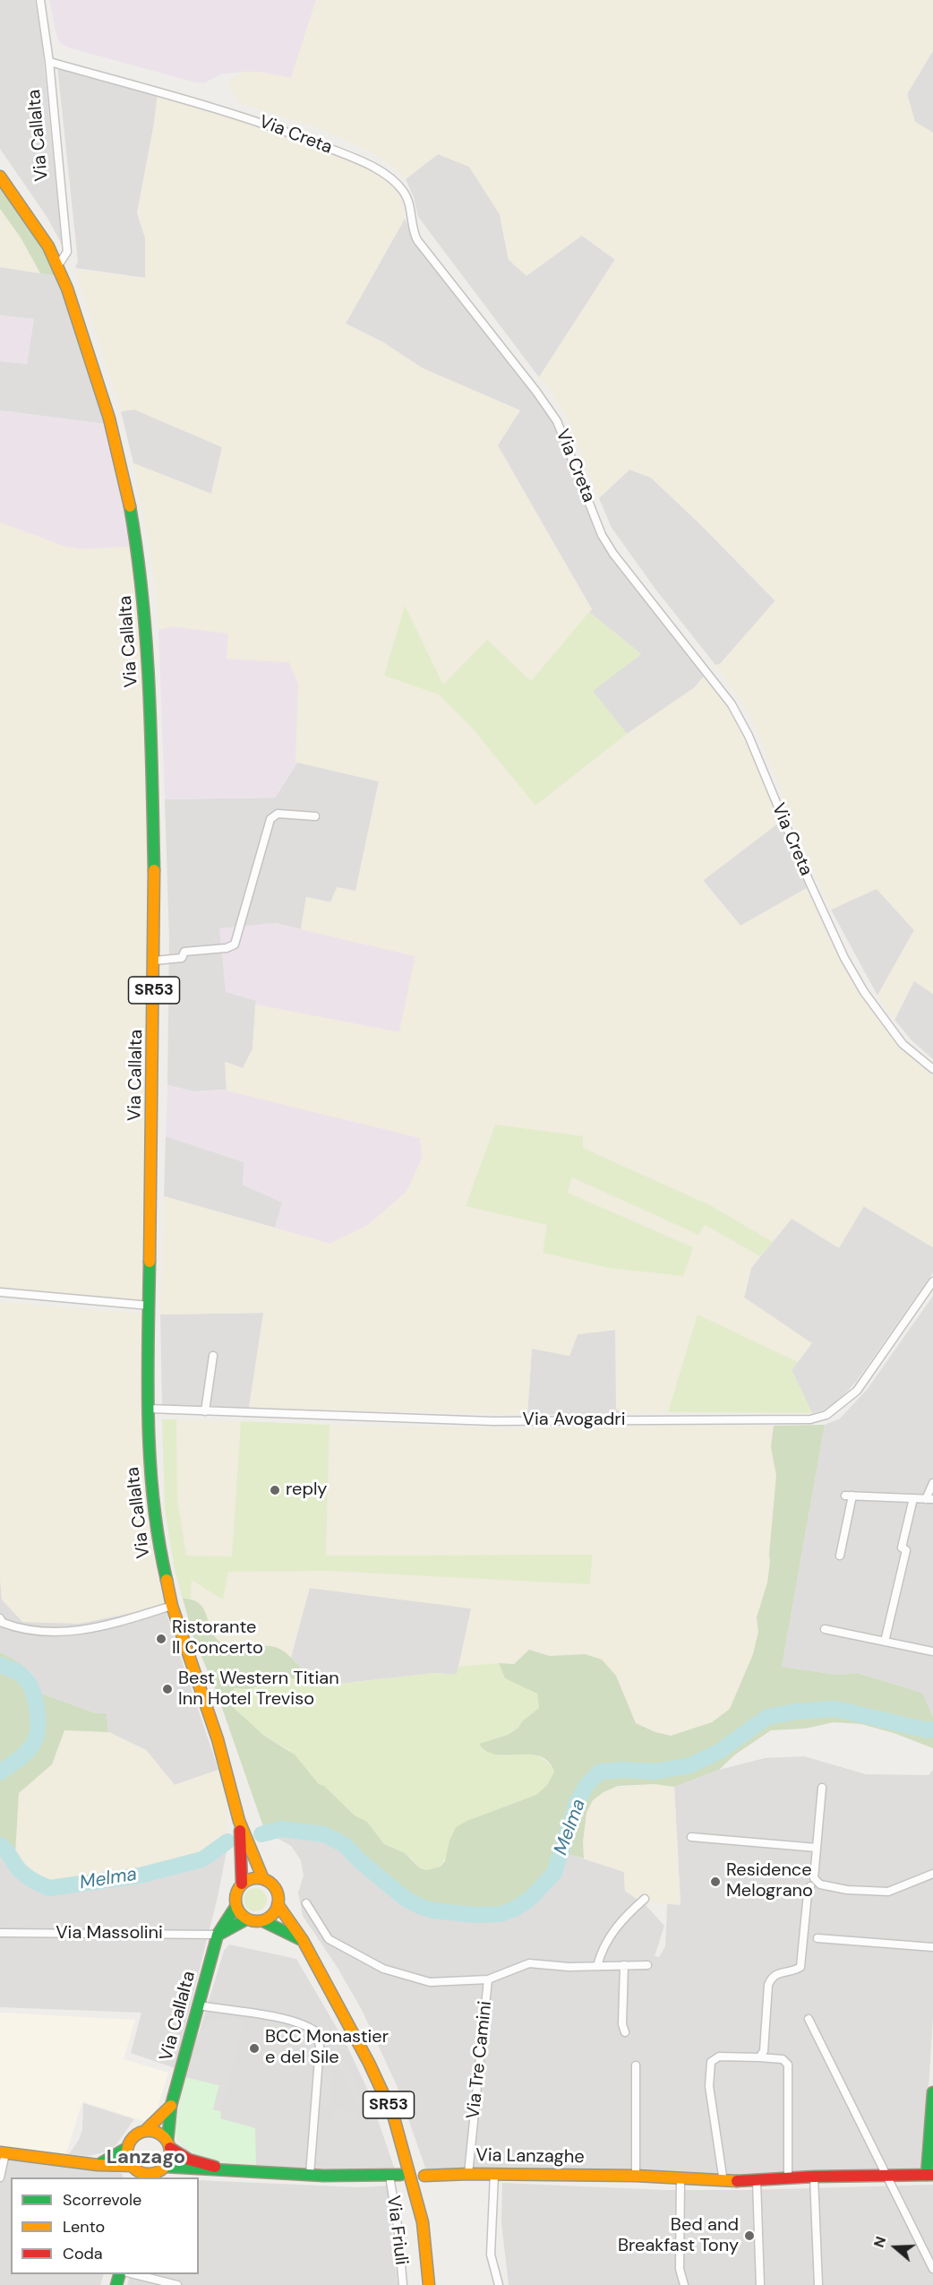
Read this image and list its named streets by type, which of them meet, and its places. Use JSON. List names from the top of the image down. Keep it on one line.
{"streets":{"main road":["Via Callalta","SR53","Via Lanzaghe"],"street":["Via Creta","Via Avogadri","Via Massolini","Via Tre Camini","Via Friuli"]},"crossings":[["Via Callalta","Via Creta"],["Via Callalta","SR53"],["Via Callalta","Via Avogadri"],["Via Callalta","Via Massolini"],["Via Tre Camini","Via Lanzaghe"]],"districts":["Lanzago"],"water":["Melma"],"places":["reply","Ristorante Il Concerto","Best Western Titian Inn Hotel Treviso","Residence Melograno","BCC Monastier e del Sile","Bed and Breakfast Tony"],"legend":["Scorrevole","Lento","Coda"],"north":"left"}
